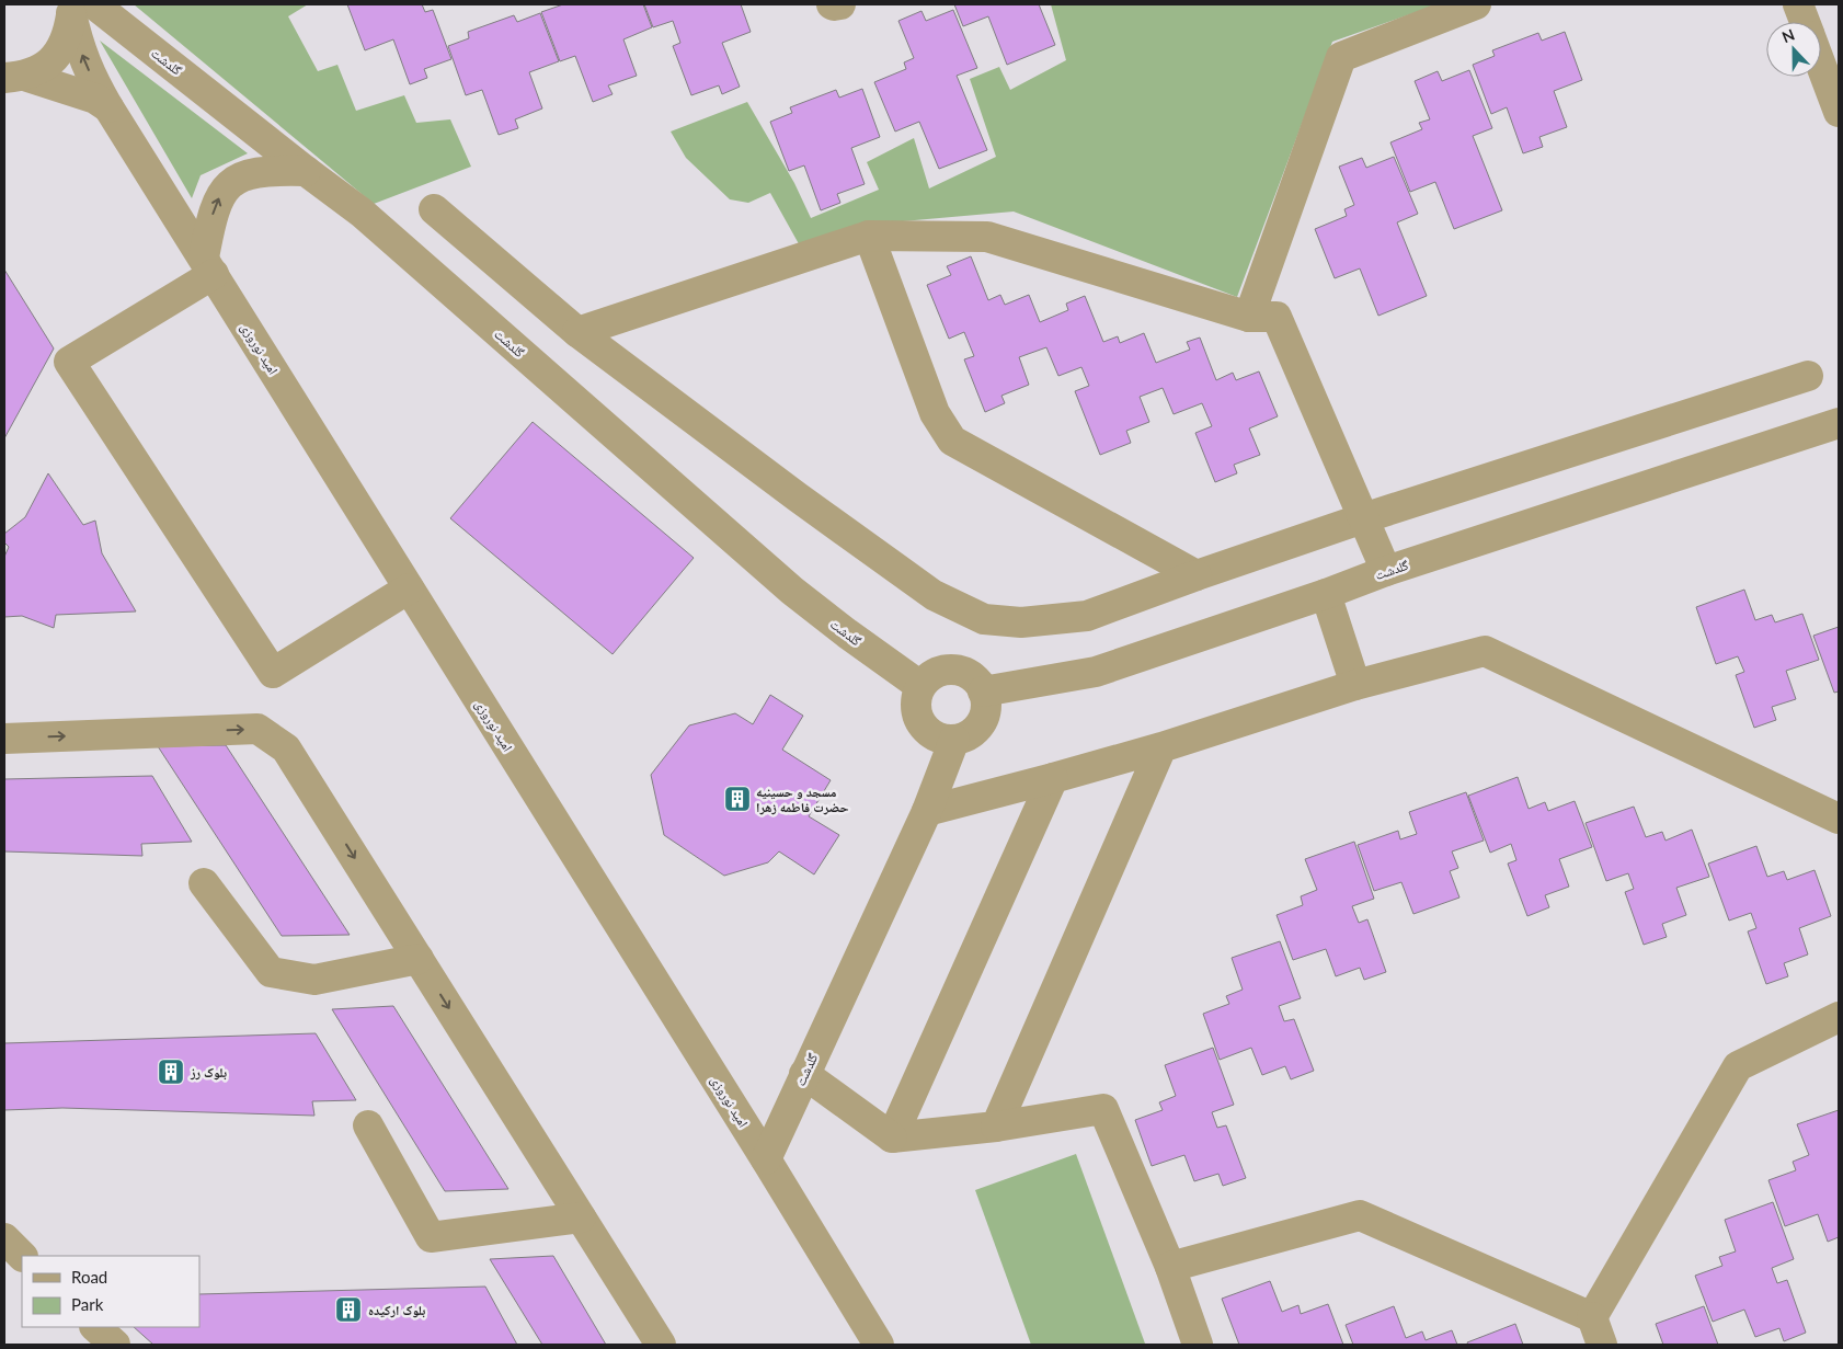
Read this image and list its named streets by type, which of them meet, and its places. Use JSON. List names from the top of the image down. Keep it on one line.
{"streets":{"street":["گلدشت","امید نوروزی"]},"crossings":[["گلدشت","امید نوروزی"]],"places":{"building":["مسجد و حسینیه حضرت فاطمه زهرا","بلوک رز","بلوک ارکیده"]},"legend":["Road","Park"],"north":"top"}
